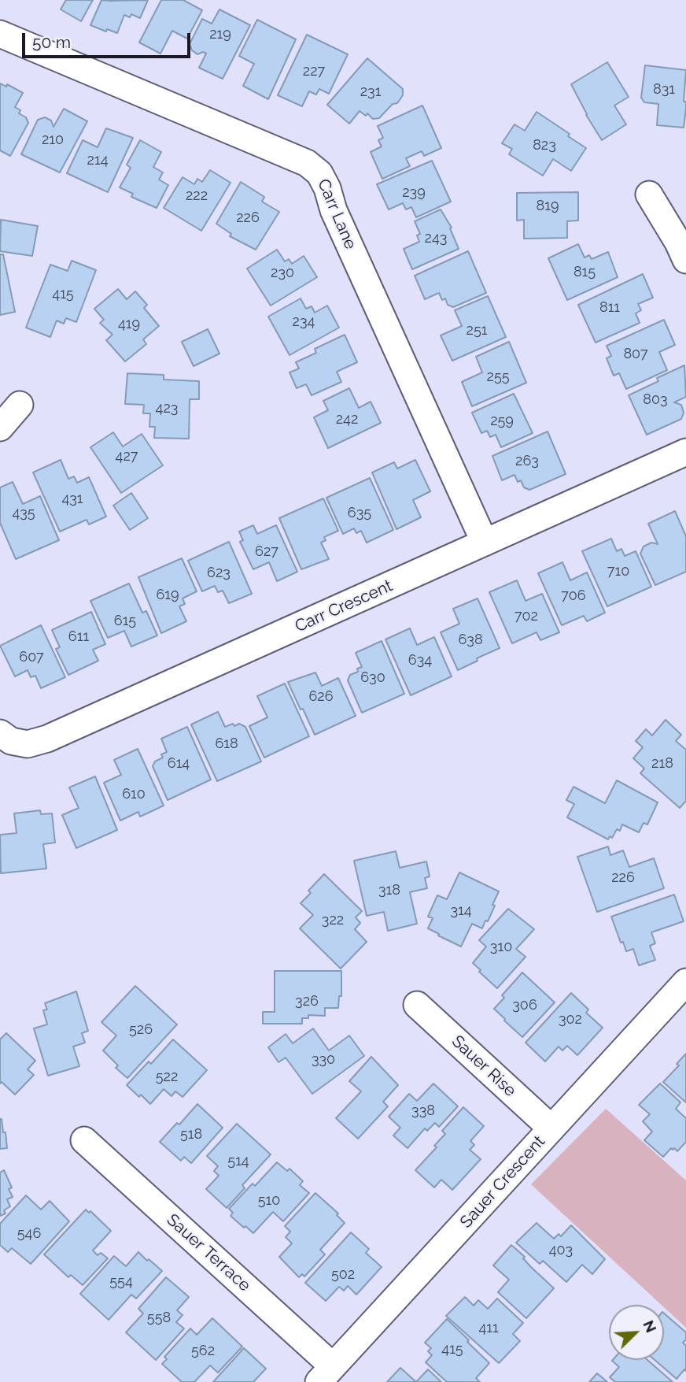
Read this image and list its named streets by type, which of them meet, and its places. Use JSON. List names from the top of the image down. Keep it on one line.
{"streets":{"street":["Carr Lane","Carr Crescent","Sauer Rise","Sauer Crescent","Sauer Terrace"]},"crossings":[["Carr Lane","Carr Crescent"],["Sauer Rise","Sauer Crescent"],["Sauer Crescent","Sauer Terrace"]],"house_numbers":["219","227","831","231","210","823","214","239","222","819","226","243","815","230","415","811","234","419","251","807","255","803","423","242","259","427","263","431","435","635","627","710","623","619","706","702","615","611","638","607","634","630","626","618","614","218","610","226","318","314","322","310","326","306","302","526","330","522","338","518","514","510","546","403","502","554","558","411","415","562"],"scale_bar":"50 m","north":"top right"}
